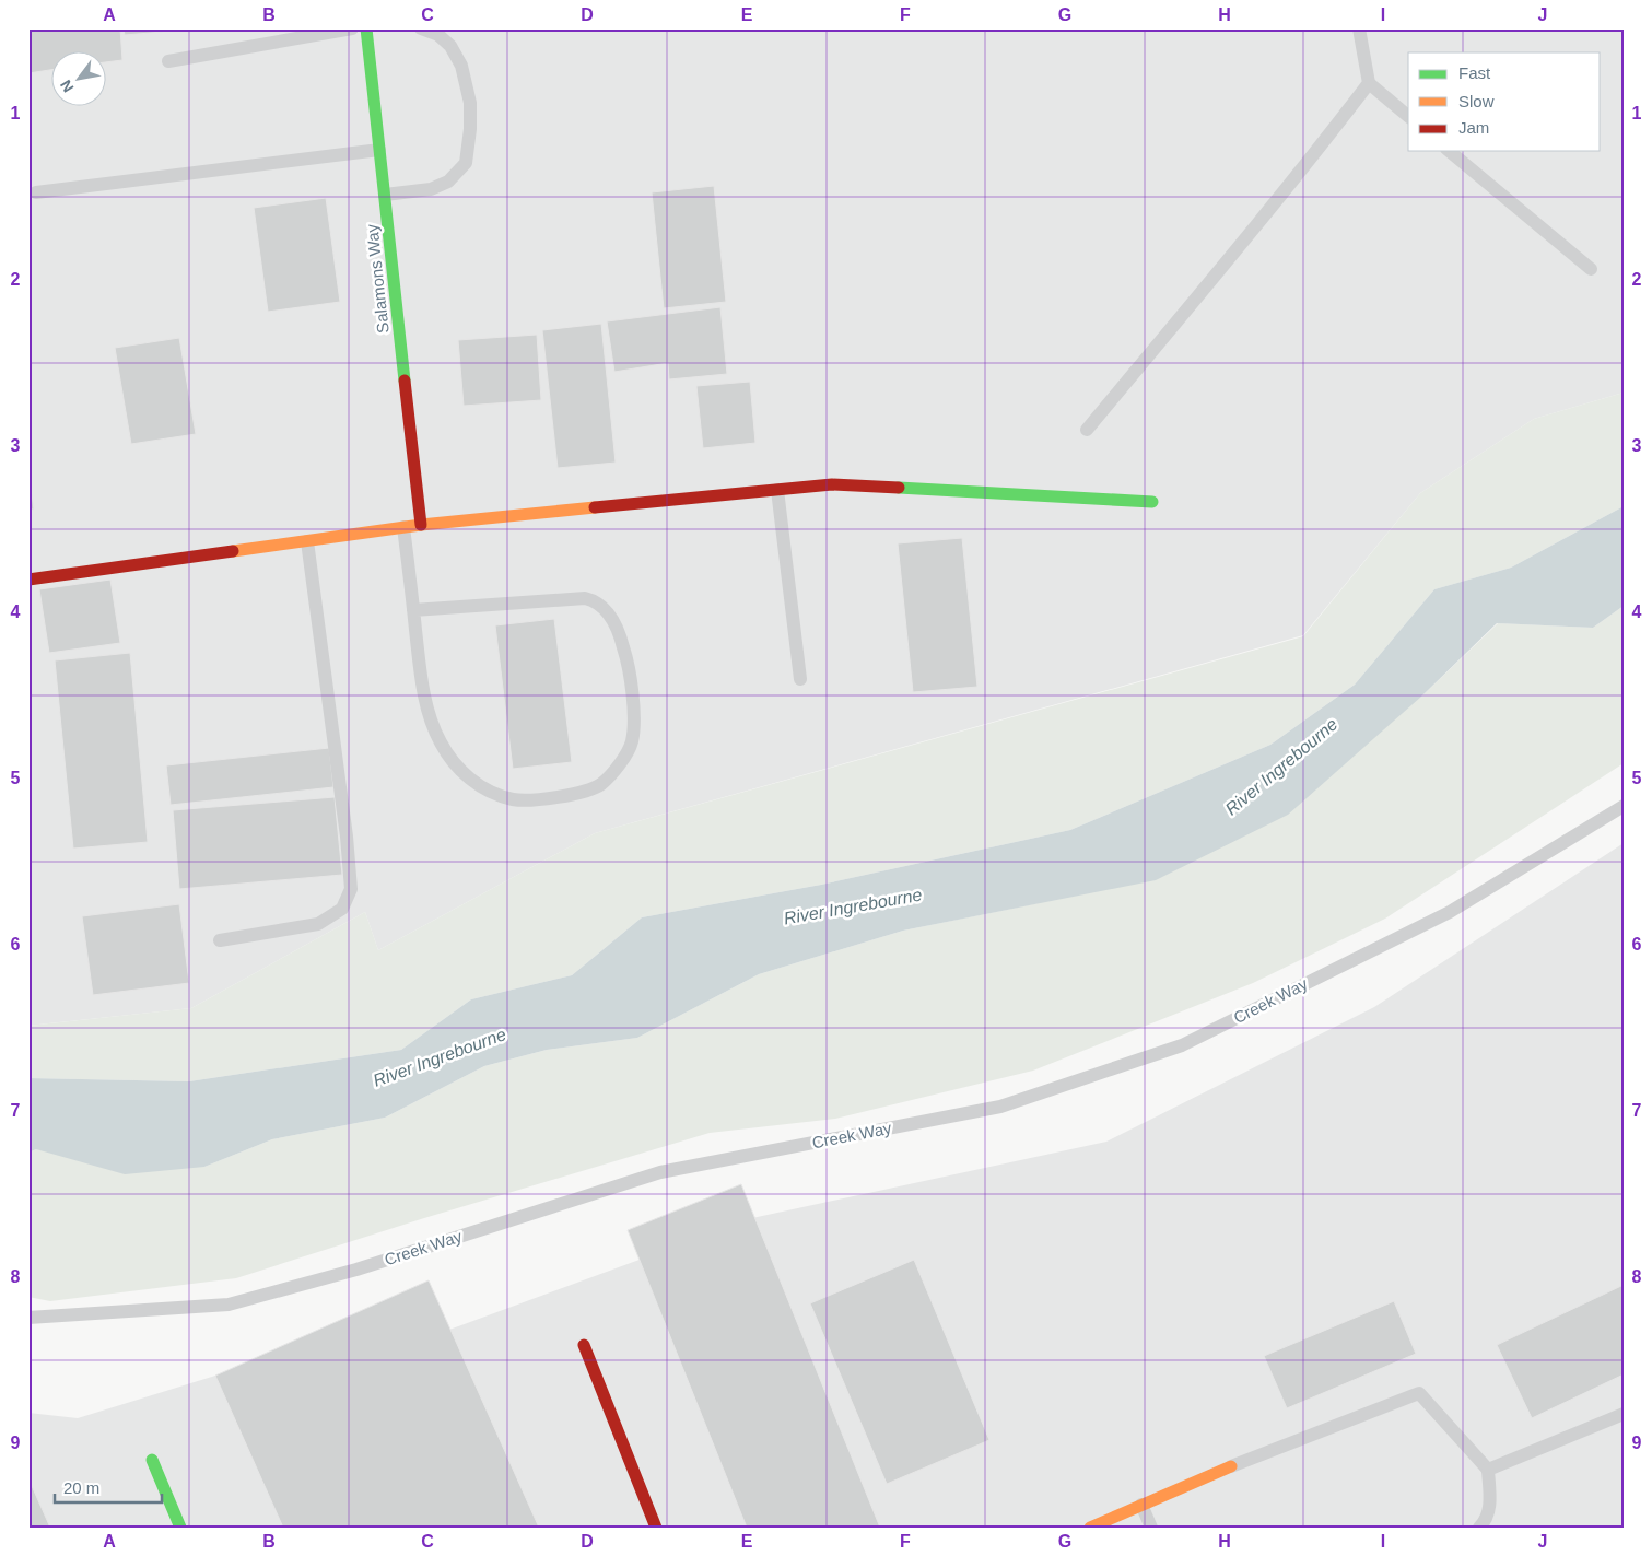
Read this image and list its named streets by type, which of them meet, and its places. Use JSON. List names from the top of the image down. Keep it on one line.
{"streets":{"street":["Salamons Way"],"lane":["Creek Way"]},"water":["River Ingrebourne"],"legend":["Fast","Slow","Jam"],"scale_bar":"20 m","north":"bottom left","grid":{"columns":["A","B","C","D","E","F","G","H","I","J"],"rows":["1","2","3","4","5","6","7","8","9"]}}
